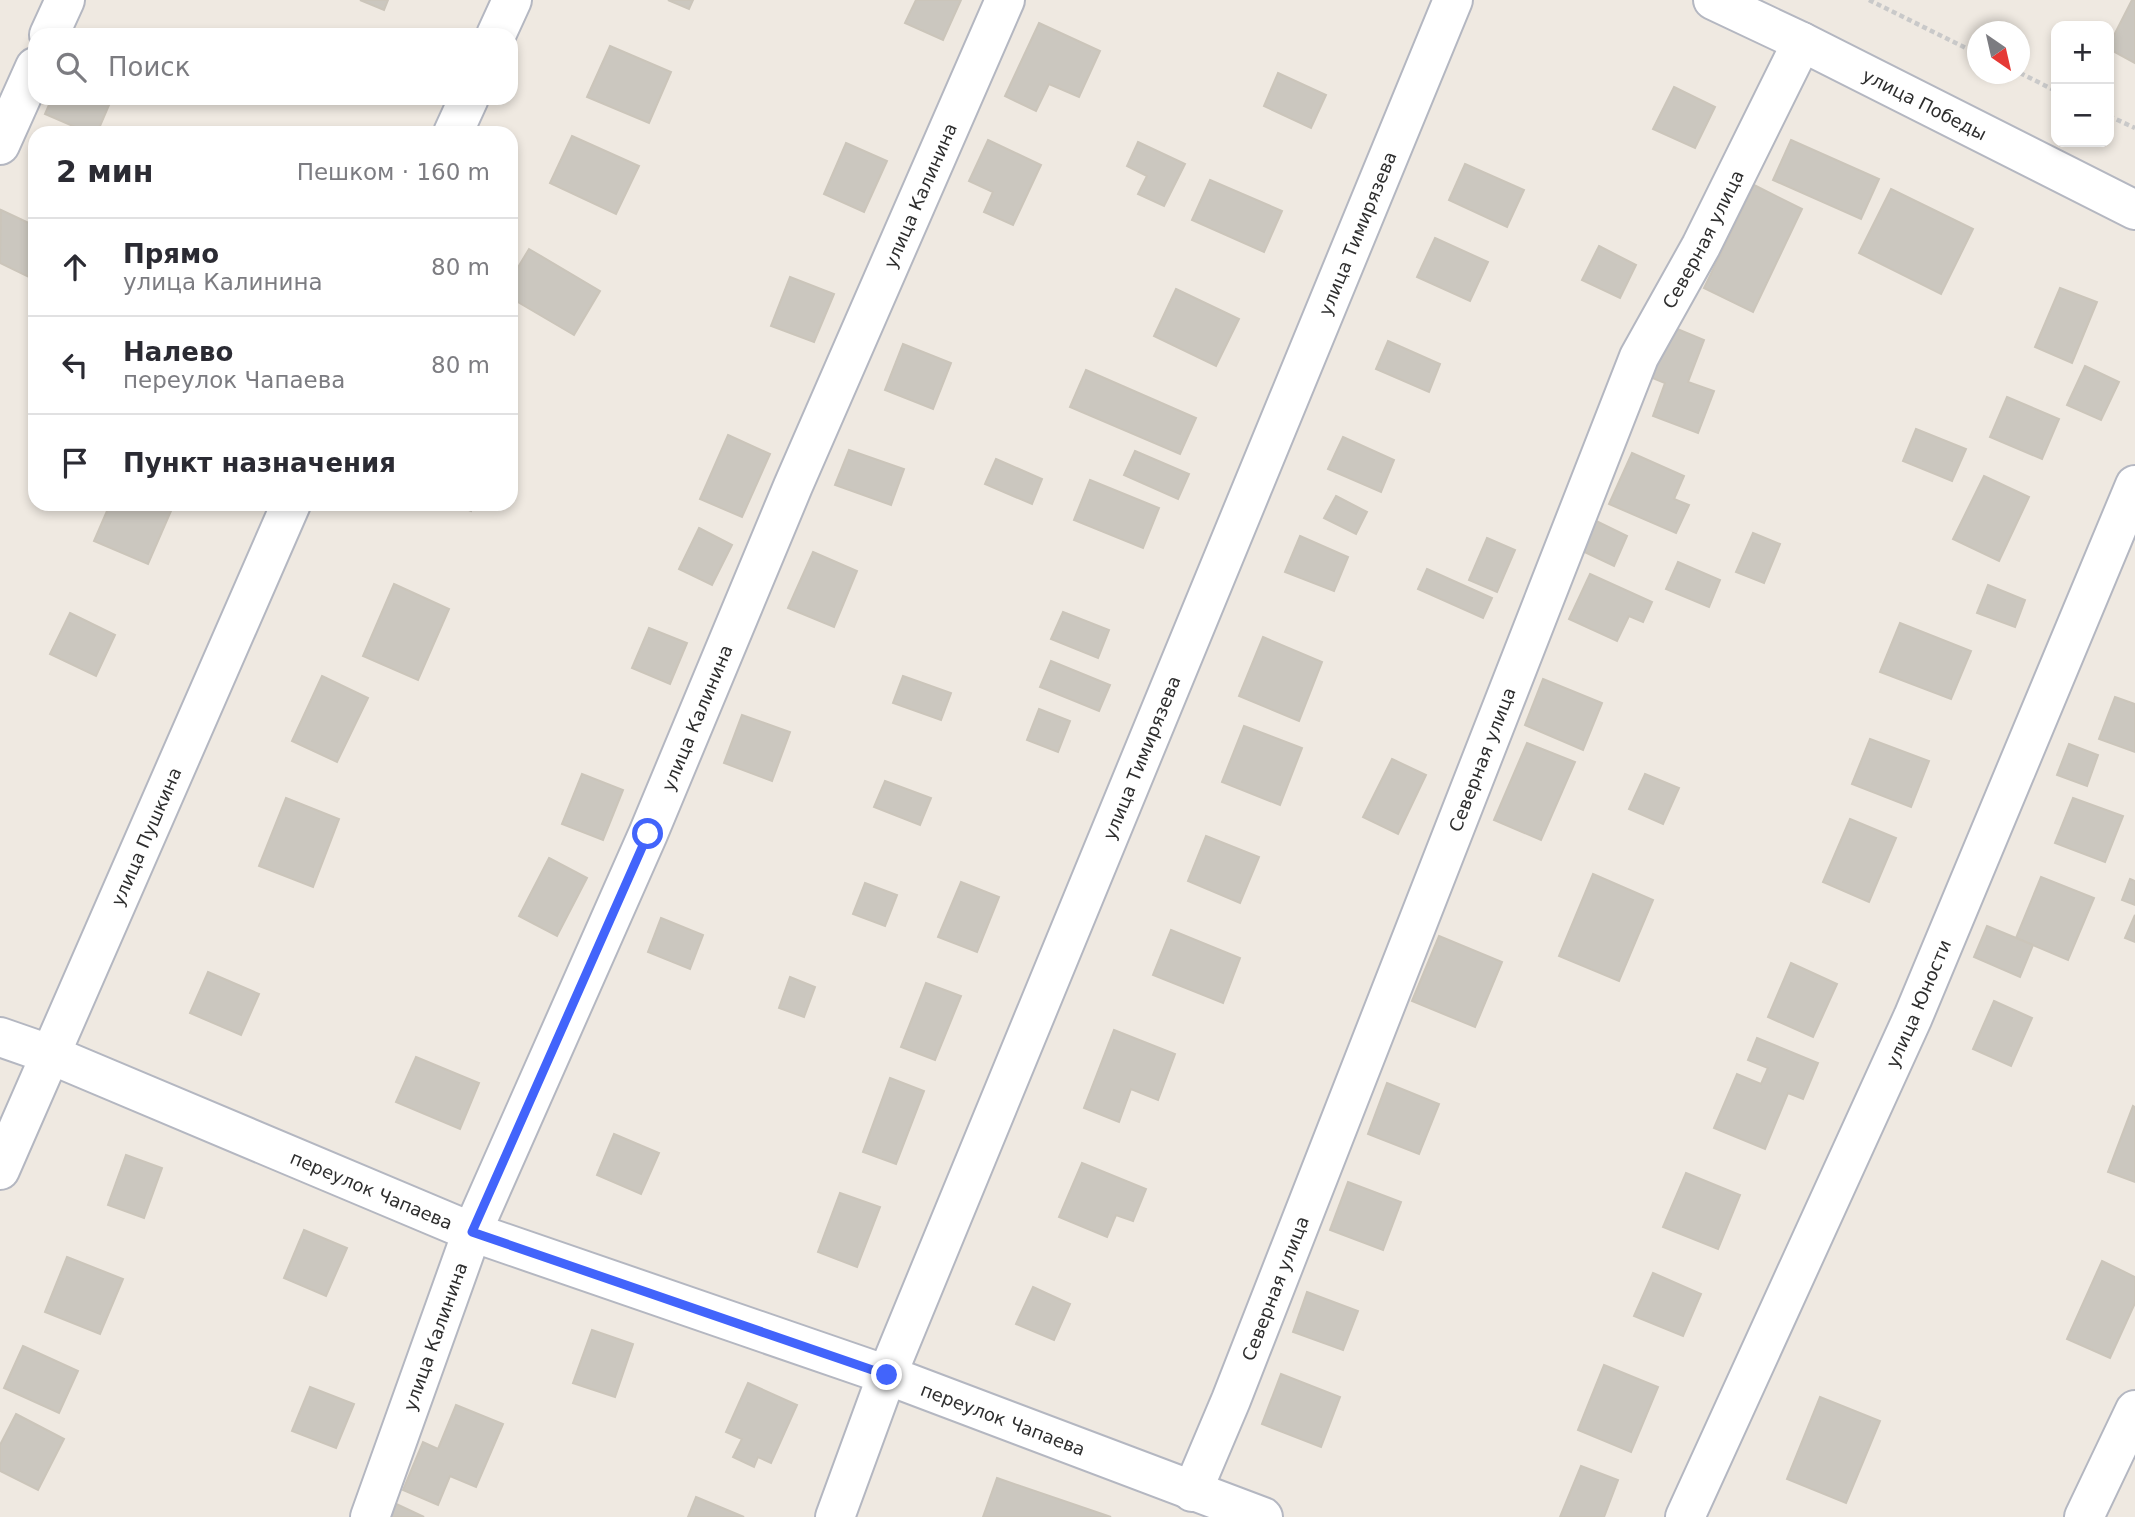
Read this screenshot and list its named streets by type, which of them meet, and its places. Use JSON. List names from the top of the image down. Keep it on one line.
{"streets":{"street":["улица Победы","улица Калинина","улица Тимирязева","Северная улица","улица Пушкина","улица Юности","переулок Чапаева"]},"crossings":[["улица Победы","Северная улица"],["улица Калинина","переулок Чапаева"],["улица Тимирязева","переулок Чапаева"],["Северная улица","переулок Чапаева"],["улица Пушкина","переулок Чапаева"]],"north":"bottom right","page":{"map_buttons":["+","−"],"search":"Поиск","heading":["2 мин","Пешком · 160 m"],"list":[["Прямо","улица Калинина","80 m"],["Налево","переулок Чапаева","80 m"],"Пункт назначения"]}}
